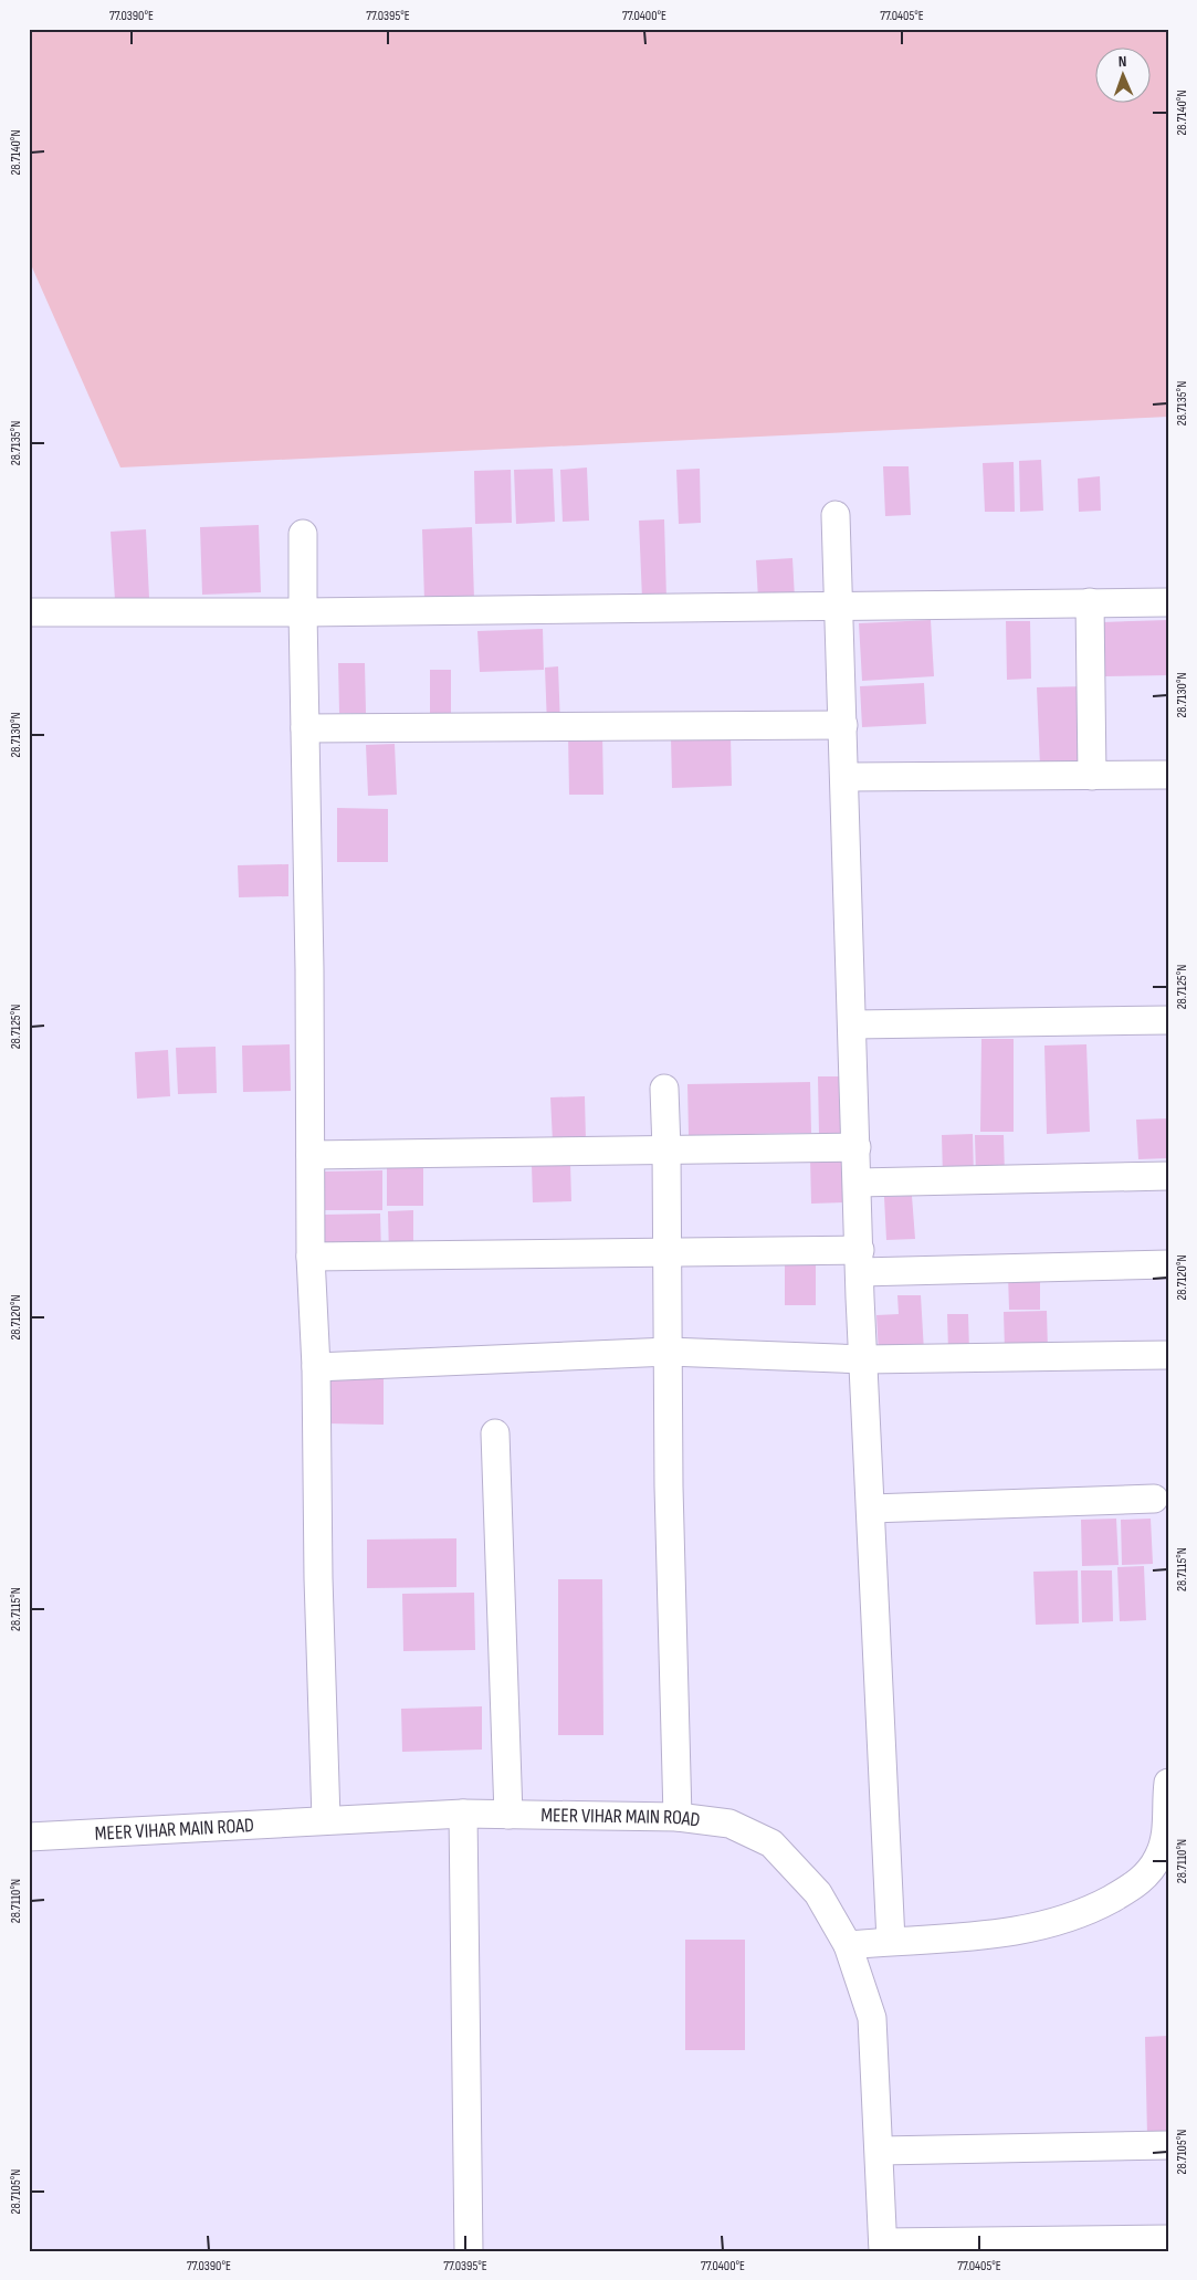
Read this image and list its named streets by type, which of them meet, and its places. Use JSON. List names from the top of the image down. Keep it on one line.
{"streets":{"street":["MEER VIHAR MAIN ROAD"]},"north":"top","coordinates":["77.0390°E","77.0395°E","77.0400°E","77.0405°E","28.7140°N","28.7135°N","28.7130°N","28.7125°N","28.7120°N","28.7115°N","28.7110°N","28.7105°N"]}
